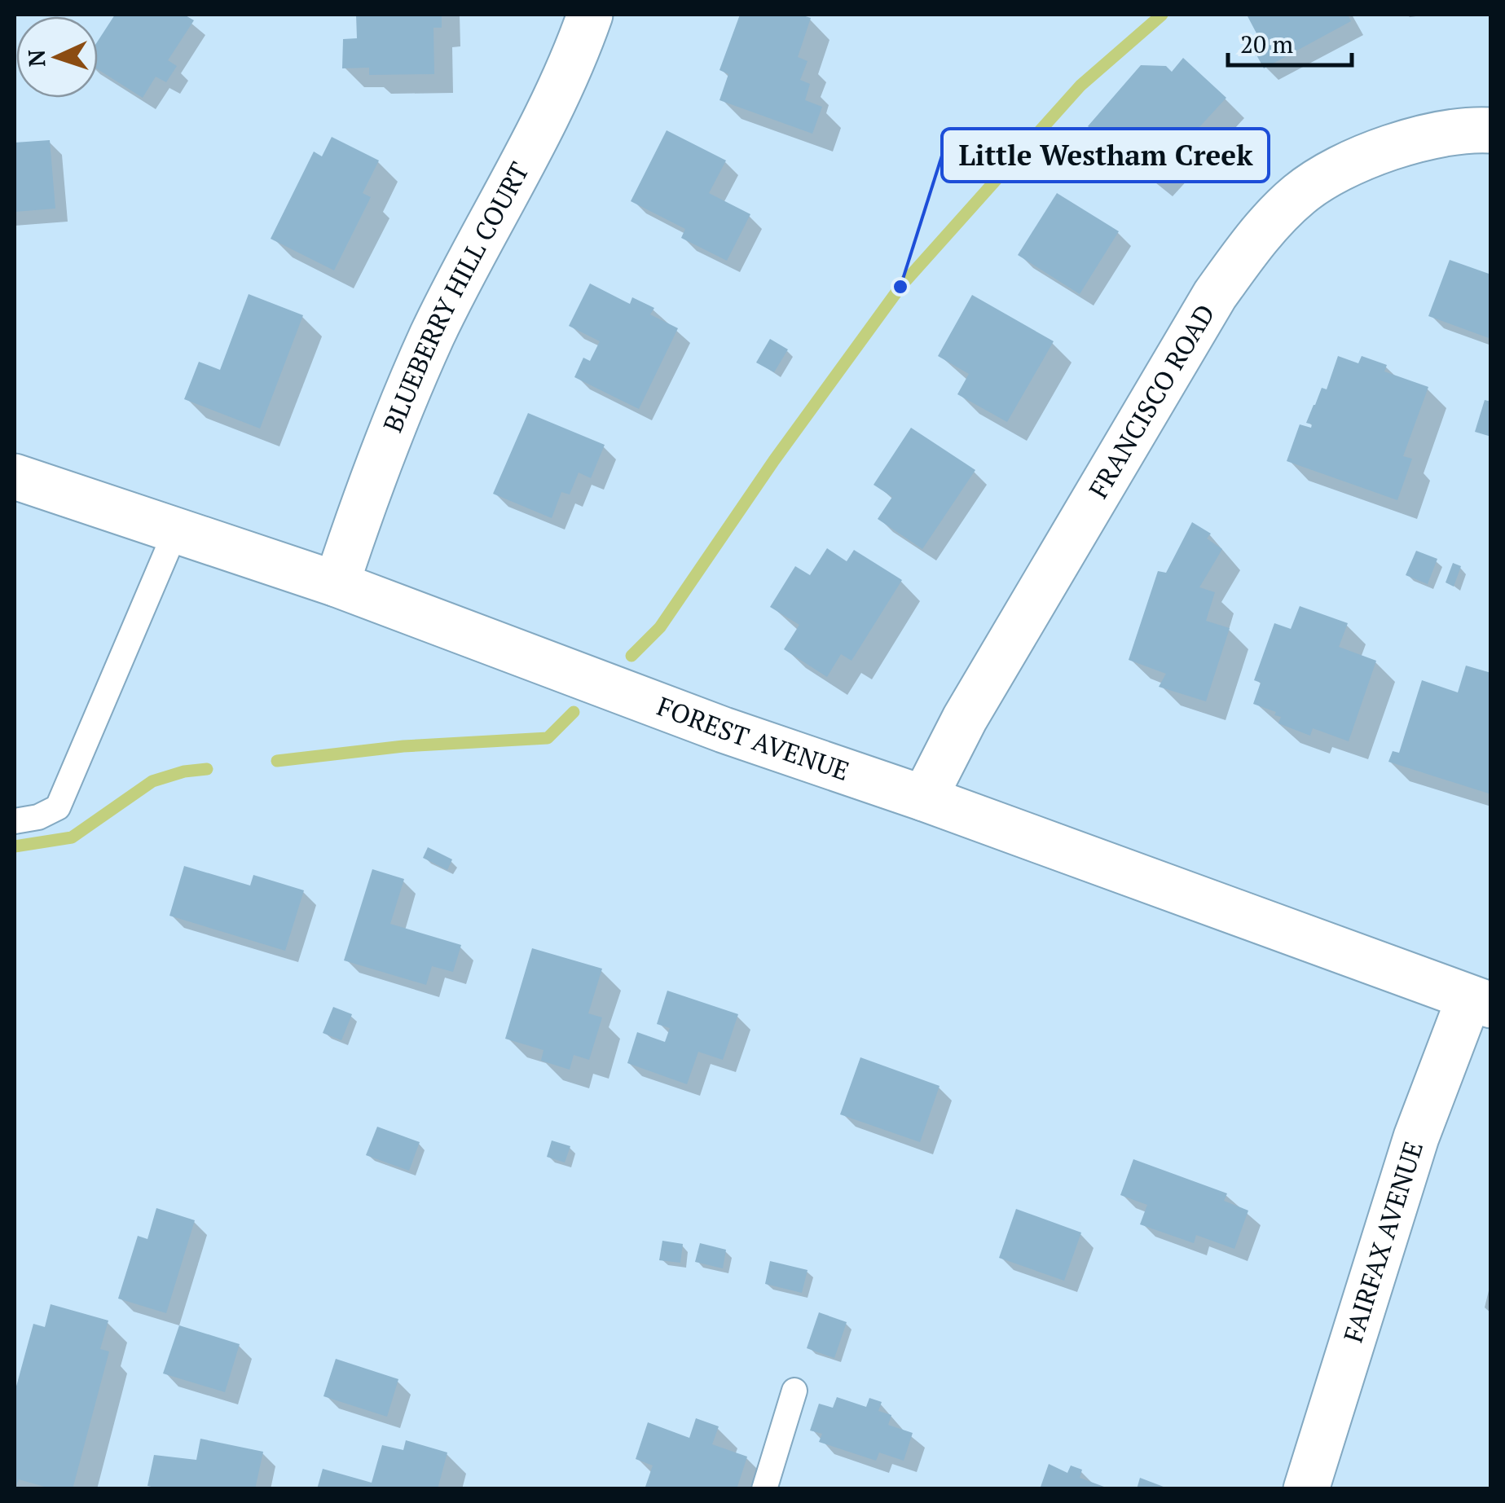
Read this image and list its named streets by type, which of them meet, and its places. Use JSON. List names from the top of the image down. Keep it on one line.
{"streets":{"street":["BLUEBERRY HILL COURT","FRANCISCO ROAD","FOREST AVENUE","FAIRFAX AVENUE"]},"crossings":[["BLUEBERRY HILL COURT","FOREST AVENUE"],["FRANCISCO ROAD","FOREST AVENUE"],["FOREST AVENUE","FAIRFAX AVENUE"]],"places":["Little Westham Creek"],"scale_bar":"20 m","north":"left"}
